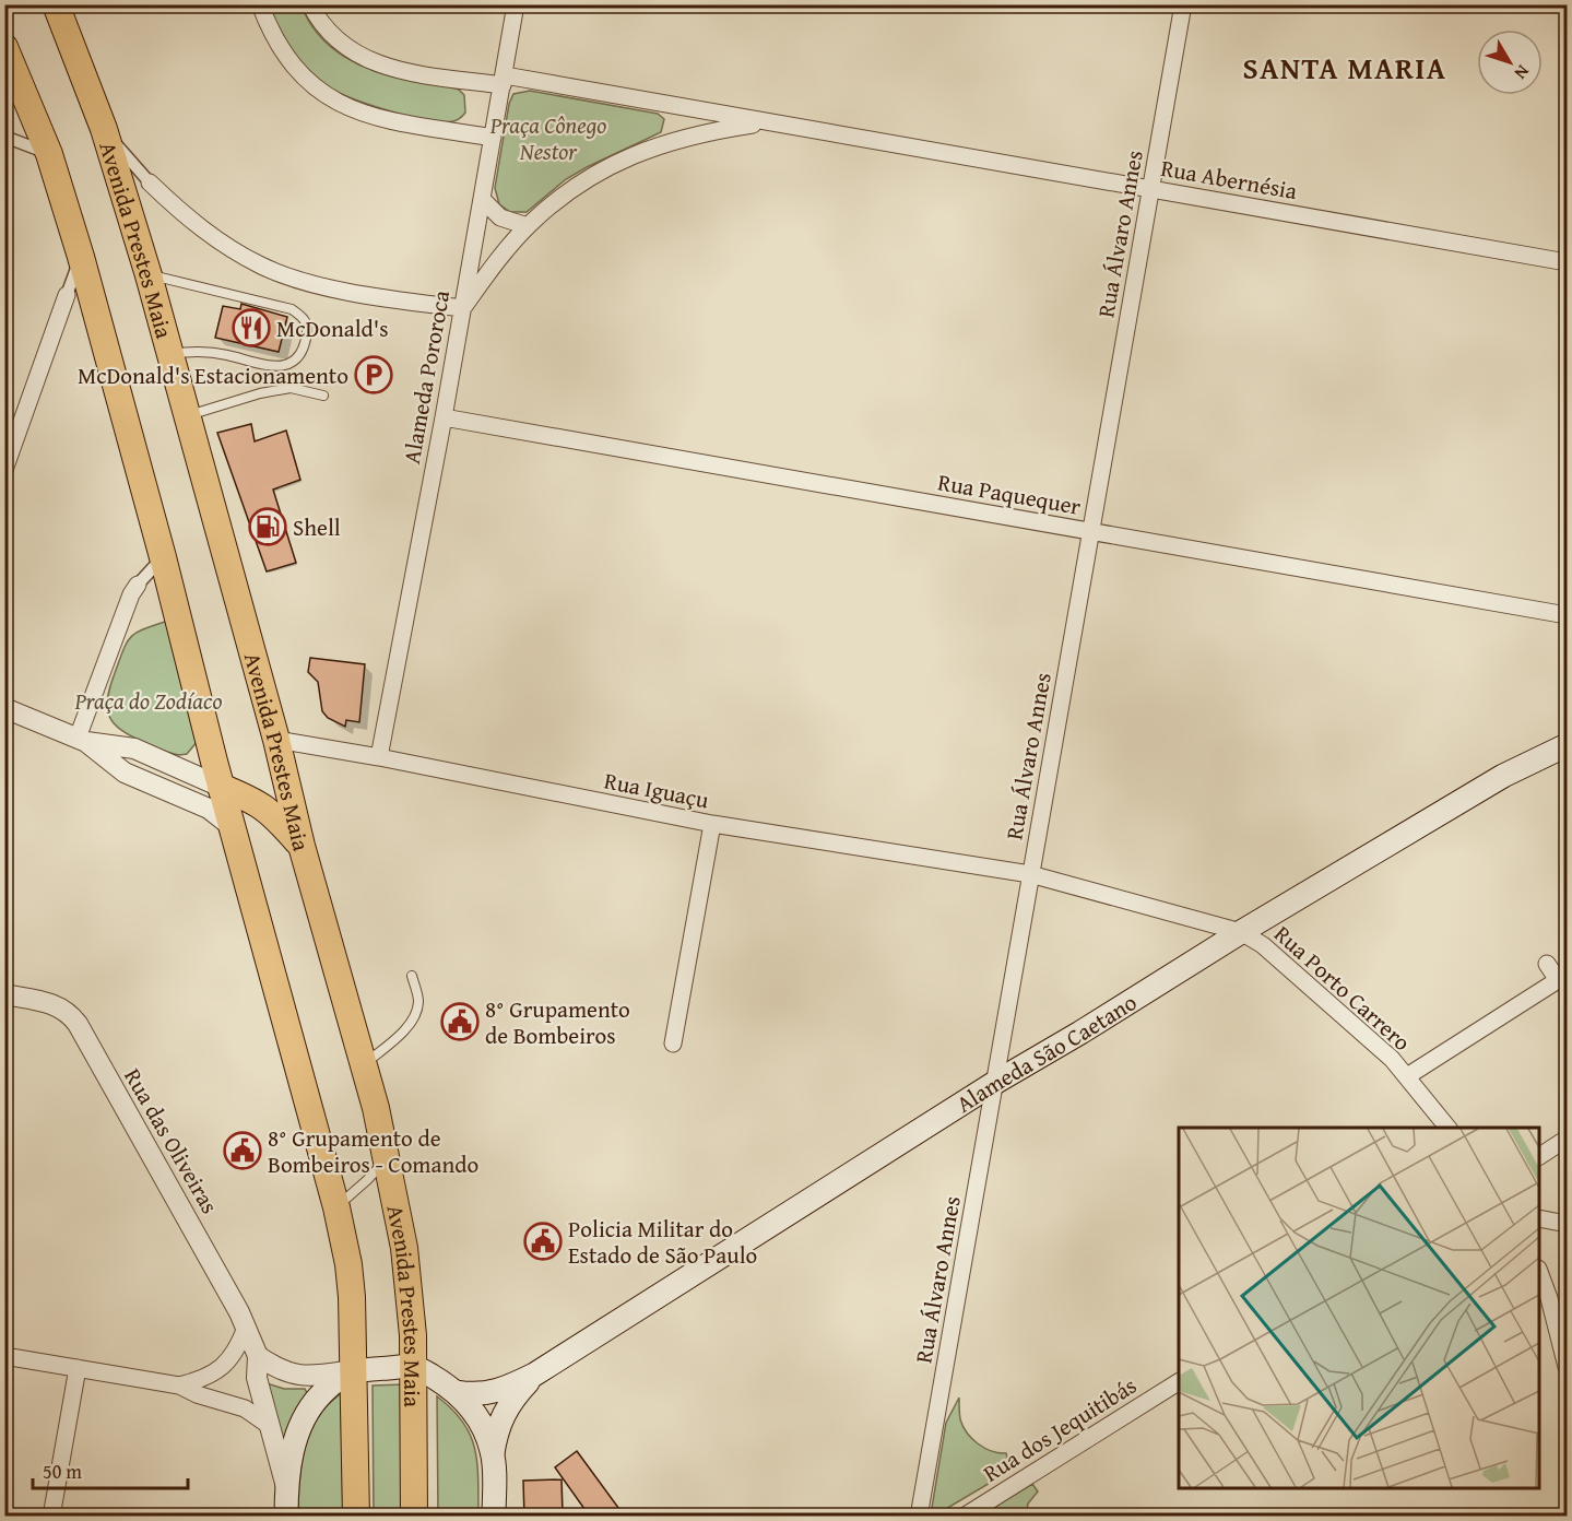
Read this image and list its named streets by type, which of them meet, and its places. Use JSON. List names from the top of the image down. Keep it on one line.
{"streets":{"highway":["Avenida Prestes Maia"],"main road":["Alameda São Caetano"],"street":["Rua Abernésia","Rua Álvaro Annes","Alameda Pororoca","Rua Paquequer","Rua Iguaçu","Rua Porto Carrero","Rua das Oliveiras","Rua dos Jequitibás"]},"crossings":[["Rua Abernésia","Rua Álvaro Annes"],["Rua Álvaro Annes","Rua Paquequer"],["Rua Álvaro Annes","Rua Iguaçu"],["Rua Álvaro Annes","Rua Porto Carrero"],["Rua Álvaro Annes","Alameda São Caetano"],["Avenida Prestes Maia","Rua Iguaçu"],["Alameda Pororoca","Rua Paquequer"],["Alameda Pororoca","Rua Iguaçu"],["Rua Iguaçu","Rua Porto Carrero"],["Rua Porto Carrero","Alameda São Caetano"]],"districts":["SANTA MARIA"],"parks":["Praça Cônego Nestor","Praça do Zodíaco"],"places":{"restaurant":["McDonald's"],"parking":["McDonald's Estacionamento"],"fuel station":["Shell"],"public building":["8° Grupamento de Bombeiros","8° Grupamento de Bombeiros - Comando","Policia Militar do Estado de São Paulo"]},"scale_bar":"50 m","north":"bottom right"}
